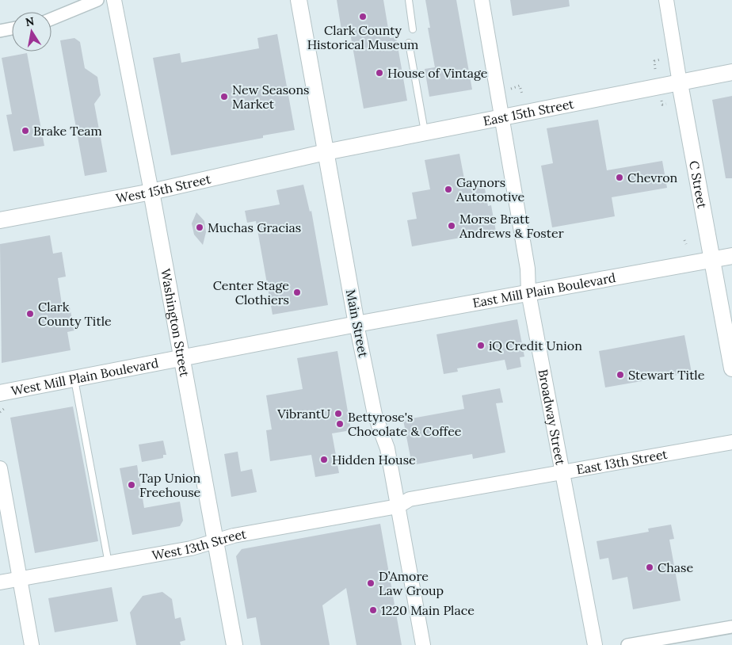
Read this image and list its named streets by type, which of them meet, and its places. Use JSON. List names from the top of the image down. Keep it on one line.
{"streets":{"main road":["East 15th Street","C Street","West 15th Street","East Mill Plain Boulevard","Washington Street","Main Street","West Mill Plain Boulevard"],"street":["Broadway Street","East 13th Street","West 13th Street"]},"crossings":[["East 15th Street","C Street"],["East 15th Street","West 15th Street"],["East 15th Street","Main Street"],["East 15th Street","Broadway Street"],["C Street","East Mill Plain Boulevard"],["West 15th Street","Washington Street"],["West 15th Street","Main Street"],["East Mill Plain Boulevard","Main Street"],["East Mill Plain Boulevard","West Mill Plain Boulevard"],["East Mill Plain Boulevard","Broadway Street"],["Washington Street","West Mill Plain Boulevard"],["Washington Street","West 13th Street"],["Main Street","West Mill Plain Boulevard"],["Main Street","East 13th Street"],["Main Street","West 13th Street"],["Broadway Street","East 13th Street"],["East 13th Street","West 13th Street"]],"places":["Clark County Historical Museum","House of Vintage","New Seasons Market","Brake Team","Chevron","Gaynors Automotive","Morse Bratt Andrews & Foster","Muchas Gracias","Center Stage Clothiers","Clark County Title","iQ Credit Union","Stewart Title","VibrantU","Bettyrose's Chocolate & Coffee","Hidden House","Tap Union Freehouse","Chase","D’Amore Law Group","1220 Main Place"],"north":"top"}
